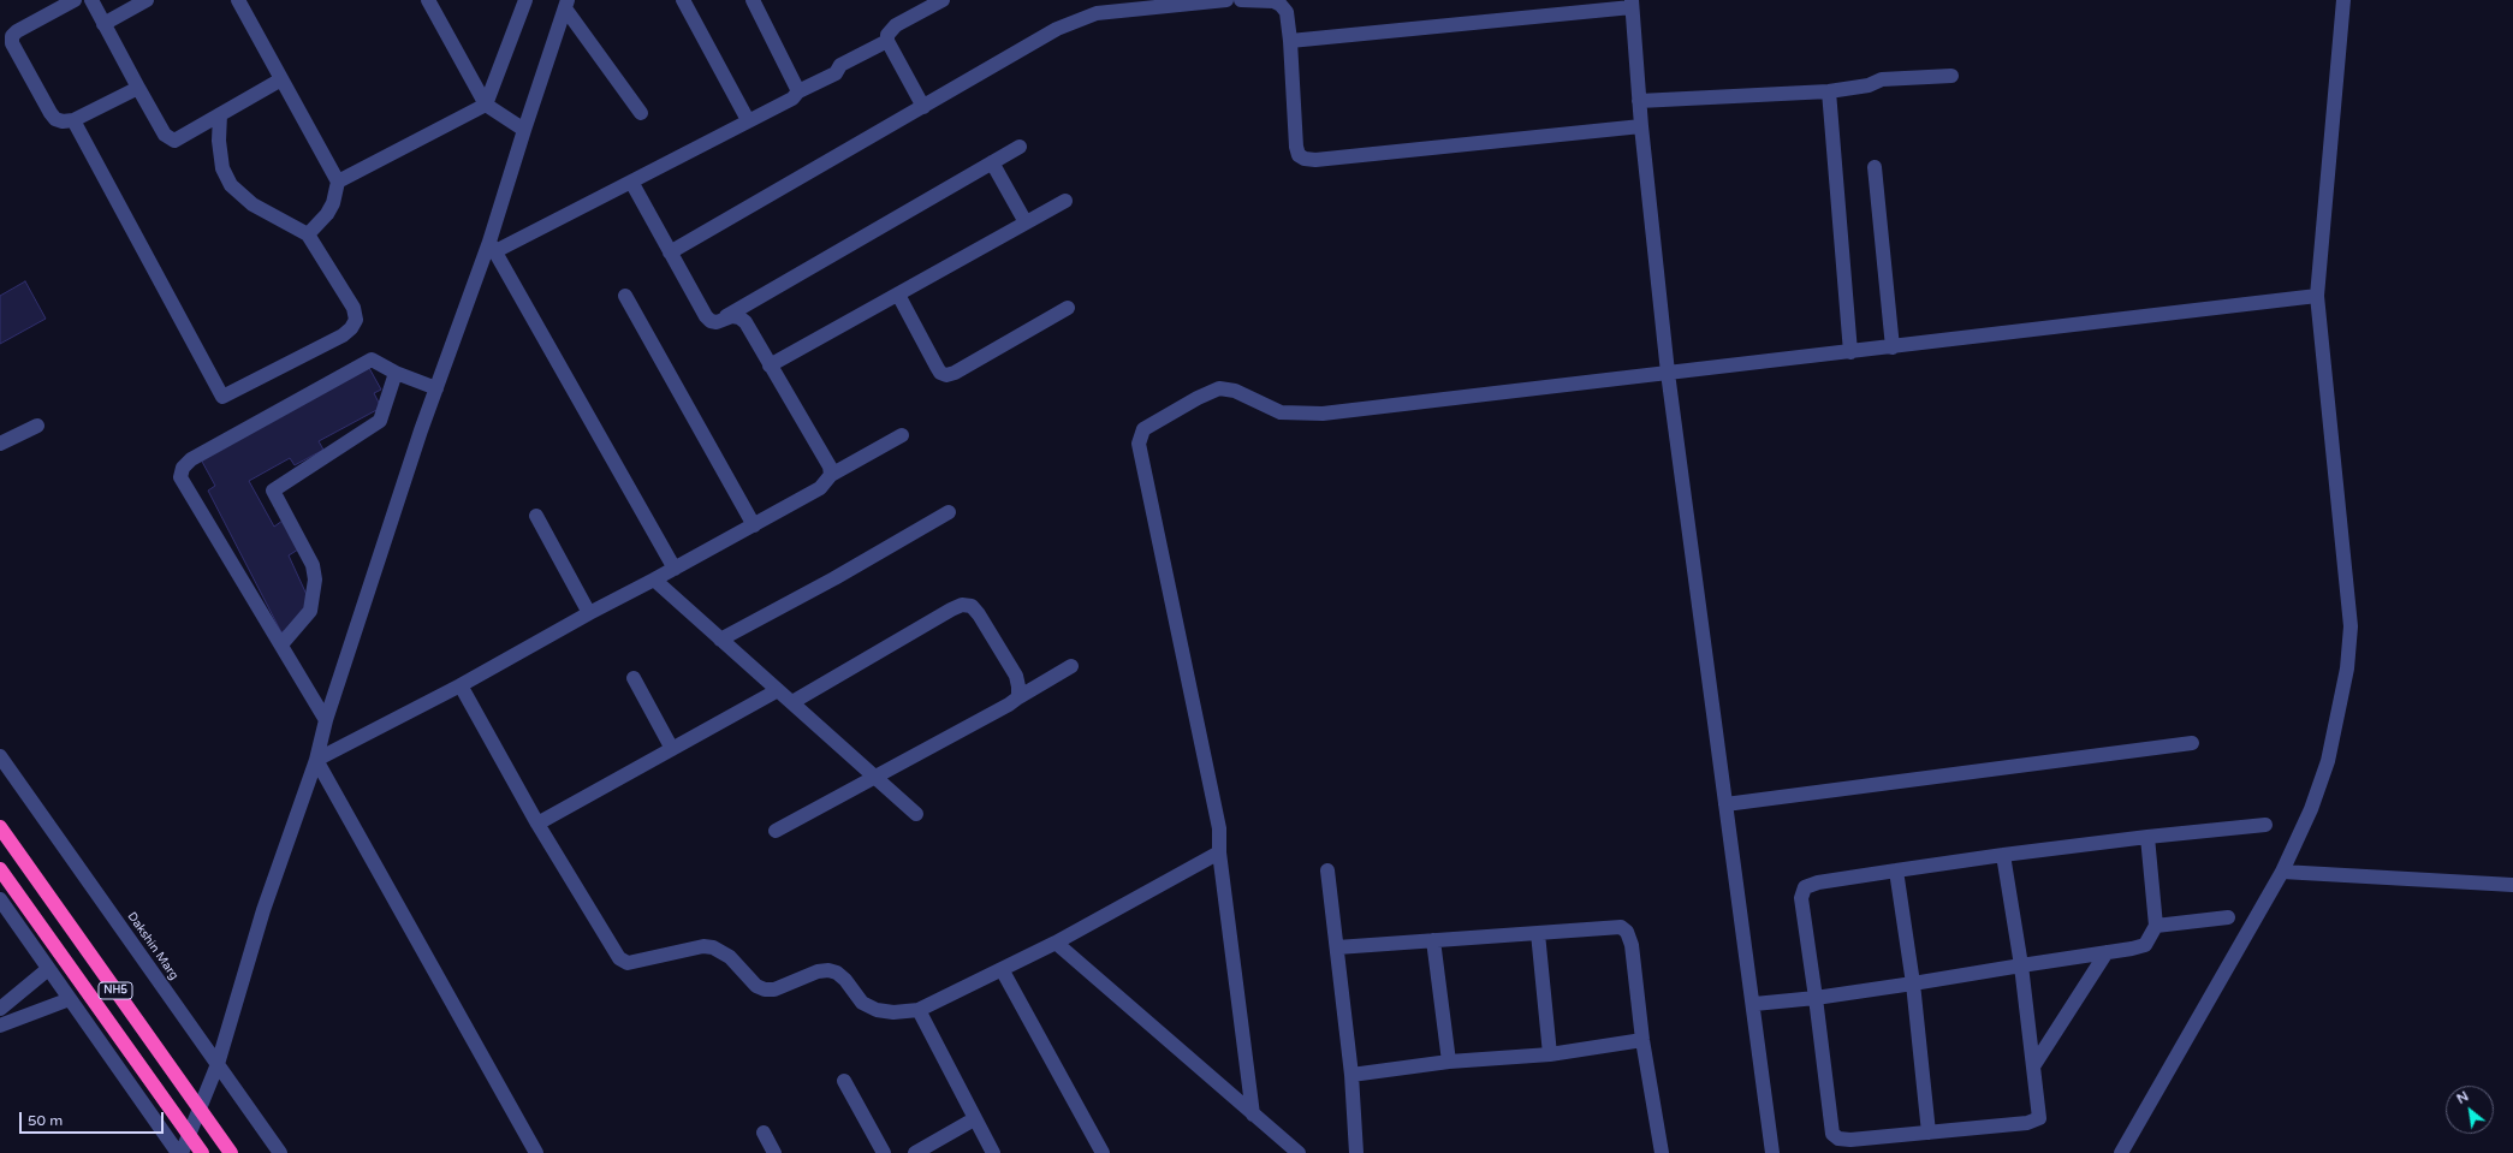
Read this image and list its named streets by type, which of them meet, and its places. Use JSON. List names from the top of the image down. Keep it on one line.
{"streets":{"highway":["NH5"],"street":["Dakshin Marg"]},"scale_bar":"50 m","north":"top left"}
